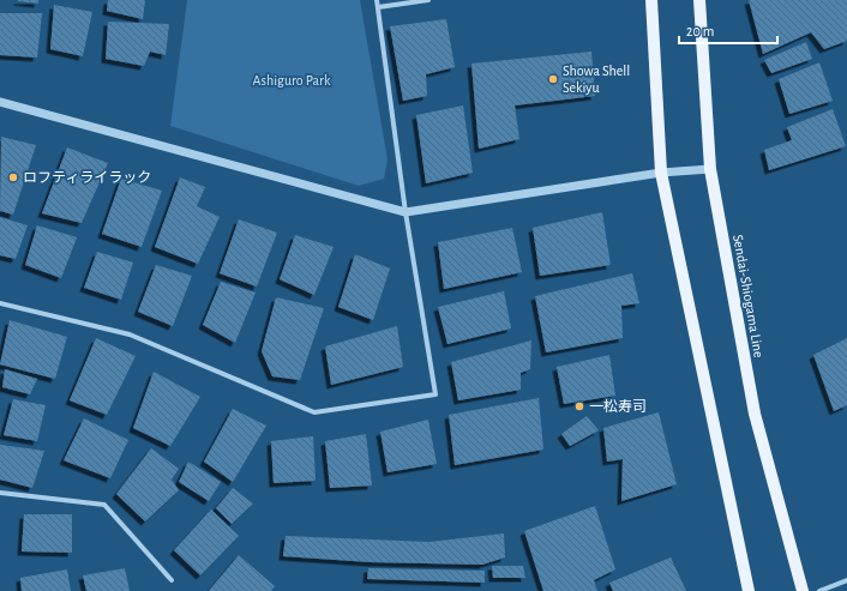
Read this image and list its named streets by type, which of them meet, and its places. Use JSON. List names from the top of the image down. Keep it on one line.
{"streets":{"main road":["Sendai-Shiogama Line"]},"parks":["Ashiguro Park"],"places":["Showa Shell Sekiyu","ロフティライラック","一松寿司"],"scale_bar":"20 m"}
